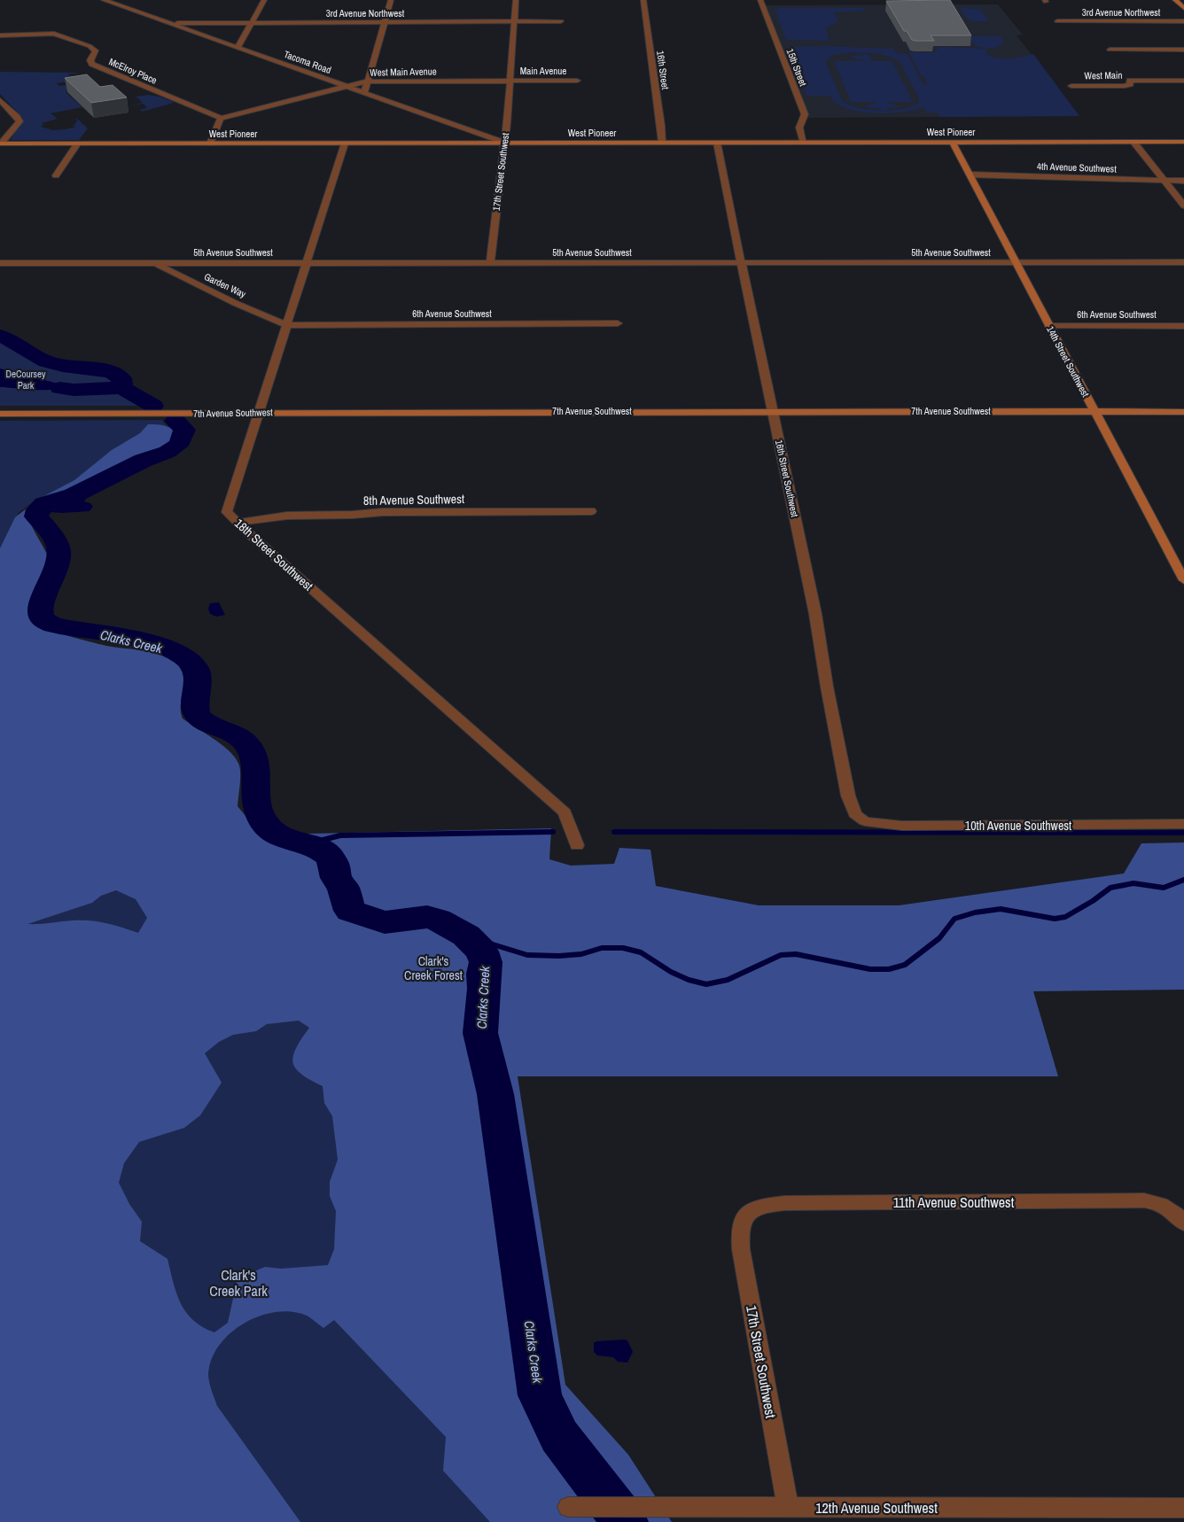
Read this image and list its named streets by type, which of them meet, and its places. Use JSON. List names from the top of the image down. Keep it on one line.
{"streets":{"street":["3rd Avenue Northwest","Tacoma Road","15th Street","16th Street","McElroy Place","Main Avenue","West Main Avenue","West Main","West Pioneer","4th Avenue Southwest","17th Street Southwest","5th Avenue Southwest","Garden Way","6th Avenue Southwest","14th Street Southwest","7th Avenue Southwest","16th Street Southwest","8th Avenue Southwest","18th Street Southwest","10th Avenue Southwest","11th Avenue Southwest","12th Avenue Southwest"]},"crossings":[["3rd Avenue Northwest","Tacoma Road"],["3rd Avenue Northwest","17th Street Southwest"],["Tacoma Road","West Main Avenue"],["Tacoma Road","West Pioneer"],["Tacoma Road","17th Street Southwest"],["15th Street","West Pioneer"],["16th Street","West Pioneer"],["McElroy Place","West Main Avenue"],["Main Avenue","West Main Avenue"],["Main Avenue","17th Street Southwest"],["West Main Avenue","17th Street Southwest"],["West Pioneer","17th Street Southwest"],["West Pioneer","14th Street Southwest"],["West Pioneer","16th Street Southwest"],["West Pioneer","18th Street Southwest"],["4th Avenue Southwest","14th Street Southwest"],["17th Street Southwest","5th Avenue Southwest"],["17th Street Southwest","11th Avenue Southwest"],["17th Street Southwest","12th Avenue Southwest"],["5th Avenue Southwest","Garden Way"],["5th Avenue Southwest","14th Street Southwest"],["5th Avenue Southwest","16th Street Southwest"],["5th Avenue Southwest","18th Street Southwest"],["Garden Way","6th Avenue Southwest"],["Garden Way","18th Street Southwest"],["6th Avenue Southwest","14th Street Southwest"],["6th Avenue Southwest","18th Street Southwest"],["14th Street Southwest","7th Avenue Southwest"],["7th Avenue Southwest","16th Street Southwest"],["7th Avenue Southwest","18th Street Southwest"],["16th Street Southwest","10th Avenue Southwest"],["8th Avenue Southwest","18th Street Southwest"]],"water":["Clarks Creek"],"parks":["DeCoursey Park","Clark's Creek Forest","Clark's Creek Park"]}
